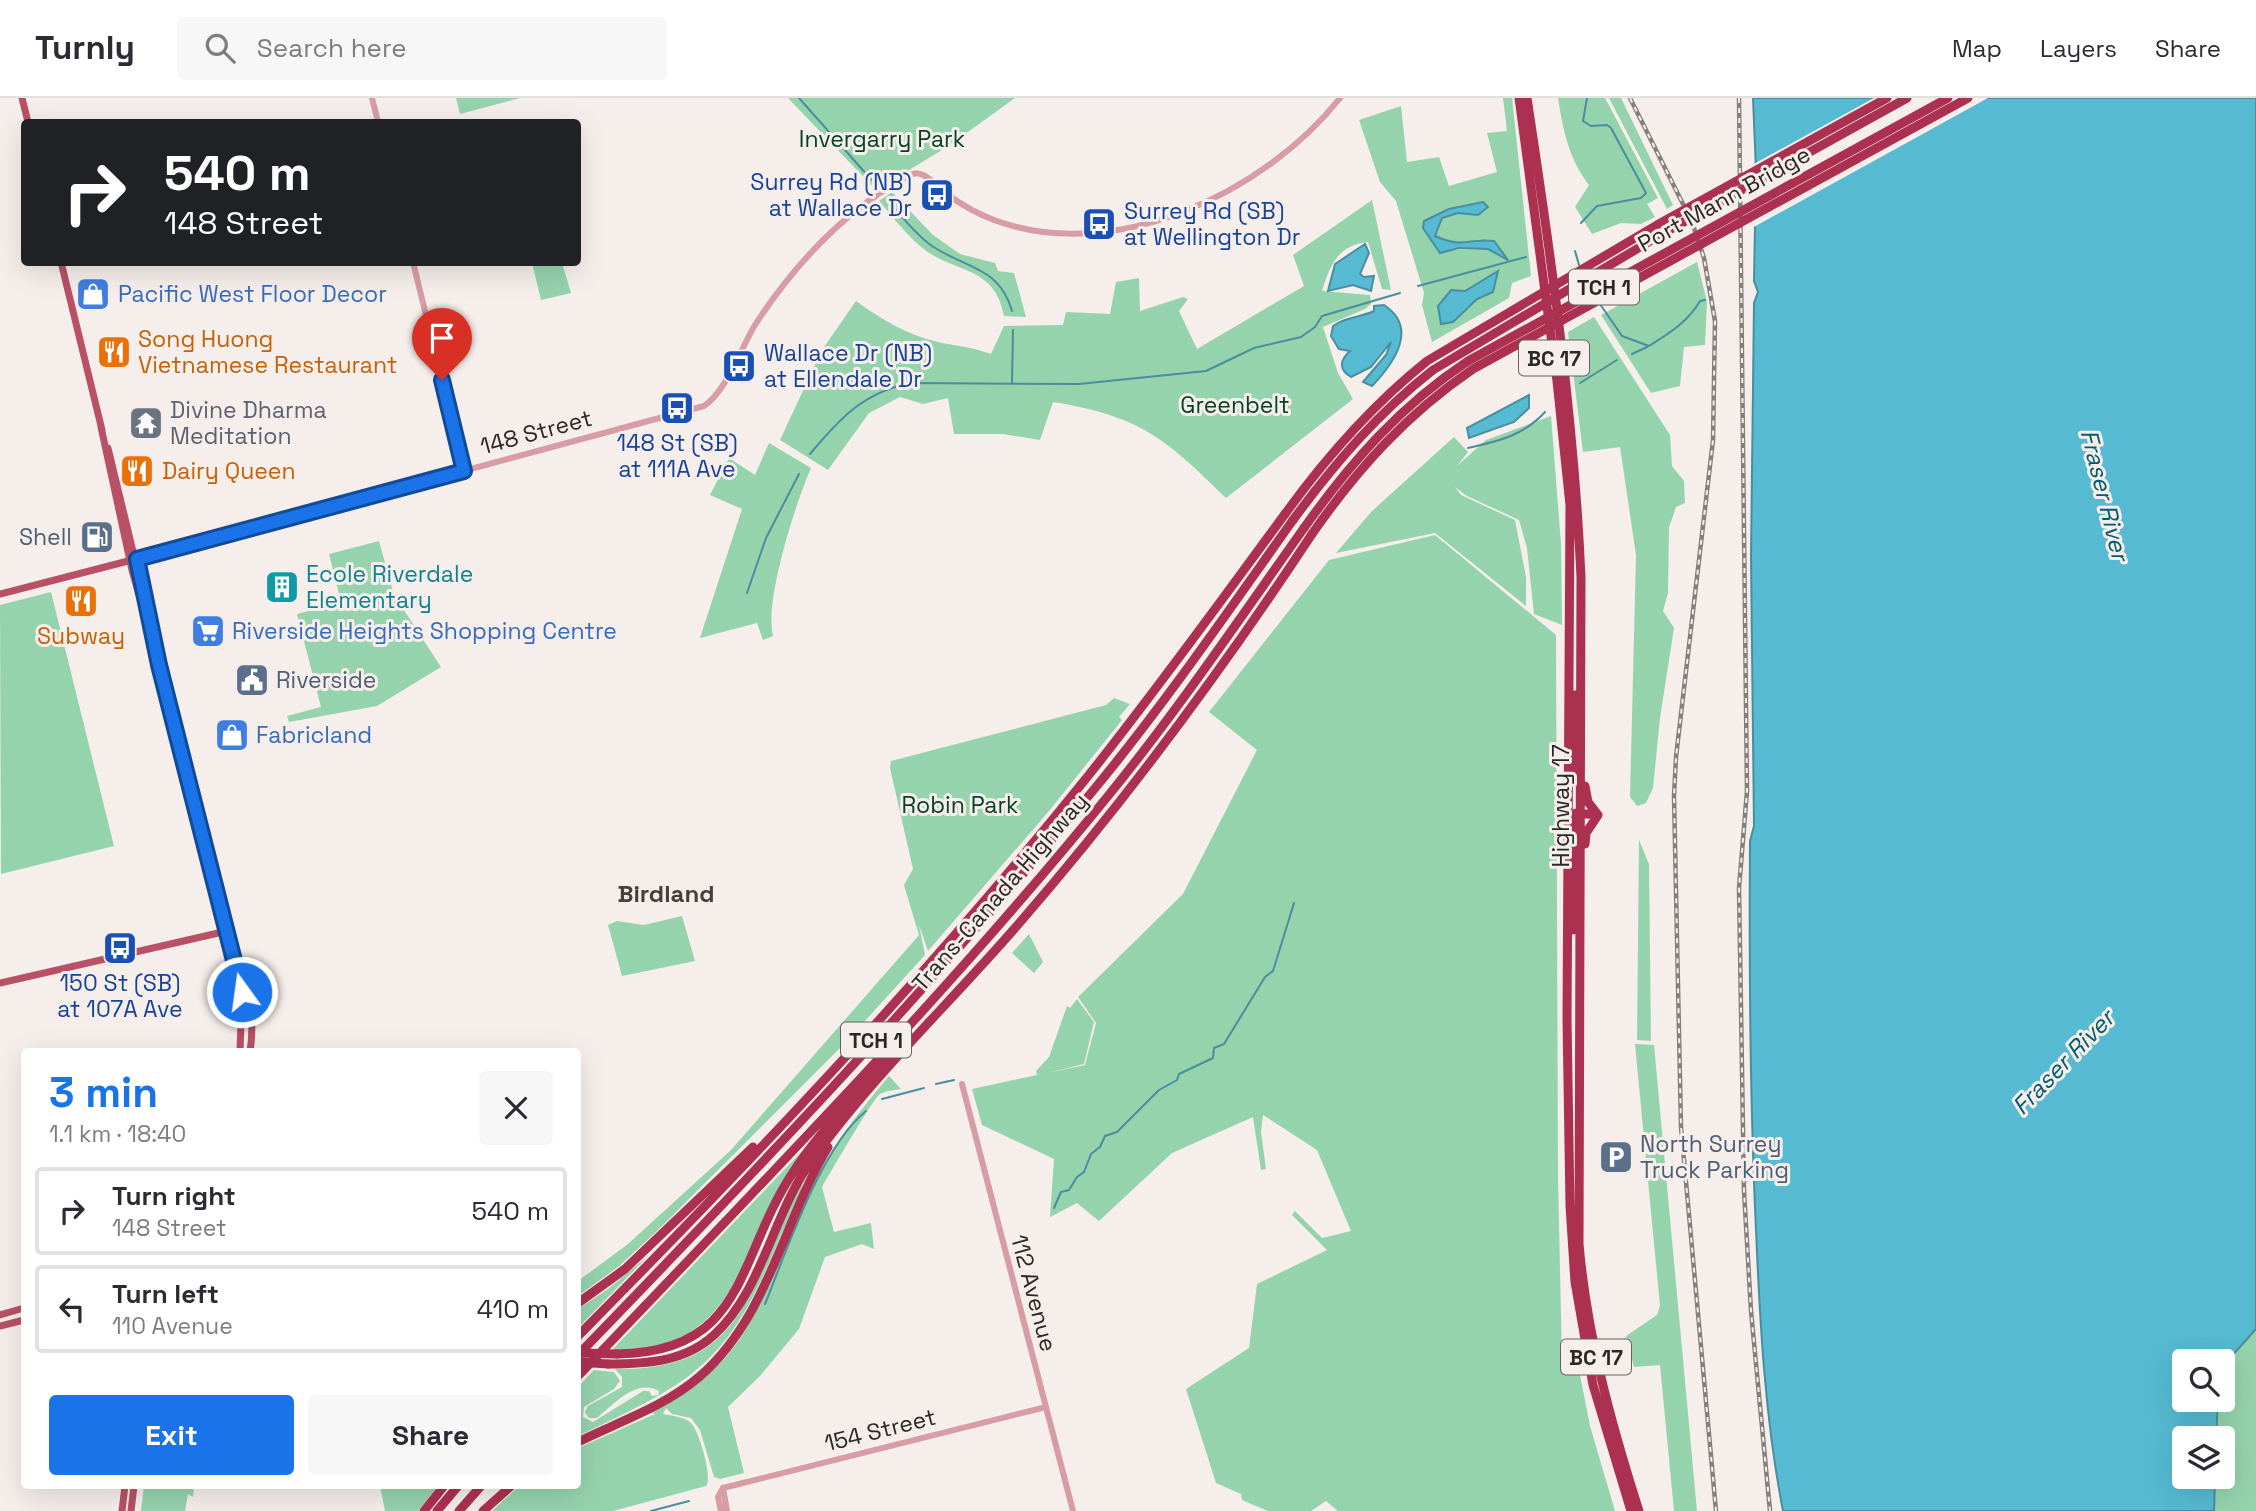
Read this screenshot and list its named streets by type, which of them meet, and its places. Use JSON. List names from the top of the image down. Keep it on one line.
{"streets":{"highway":["Port Mann Bridge","TCH 1","BC 17","Highway 17","Trans-Canada Highway"],"main road":["148 Street"],"street":["112 Avenue","154 Street"]},"crossings":[["Port Mann Bridge","Trans-Canada Highway"],["112 Avenue","154 Street"]],"districts":["Birdland"],"water":["Fraser River"],"parks":["Invergarry Park","Greenbelt","Robin Park"],"places":{"bus stop":["Surrey Rd (NB) at Wallace Dr","Surrey Rd (SB) at Wellington Dr","Wallace Dr (NB) at Ellendale Dr","148 St (SB) at 111A Ave","150 St (SB) at 107A Ave"],"shop":["Pacific West Floor Decor","Fabricland"],"restaurant":["Song Huong Vietnamese Restaurant","Dairy Queen","Subway"],"temple":["Divine Dharma Meditation"],"fuel station":["Shell"],"building":["Ecole Riverdale Elementary"],"supermarket":["Riverside Heights Shopping Centre"],"public building":["Riverside"],"parking":["North Surrey Truck Parking"]},"page":{"header":"Turnly","search":"Search here","nav":["Map","Layers","Share"],"turn":["540 m","148 Street"],"heading":["3 min","1.1 km · 18:40"],"list":[{"name":"Turn right","note":"148 Street","value":"540 m"},{"name":"Turn left","note":"110 Avenue","value":"410 m"}],"buttons":["Exit","Share"]}}
